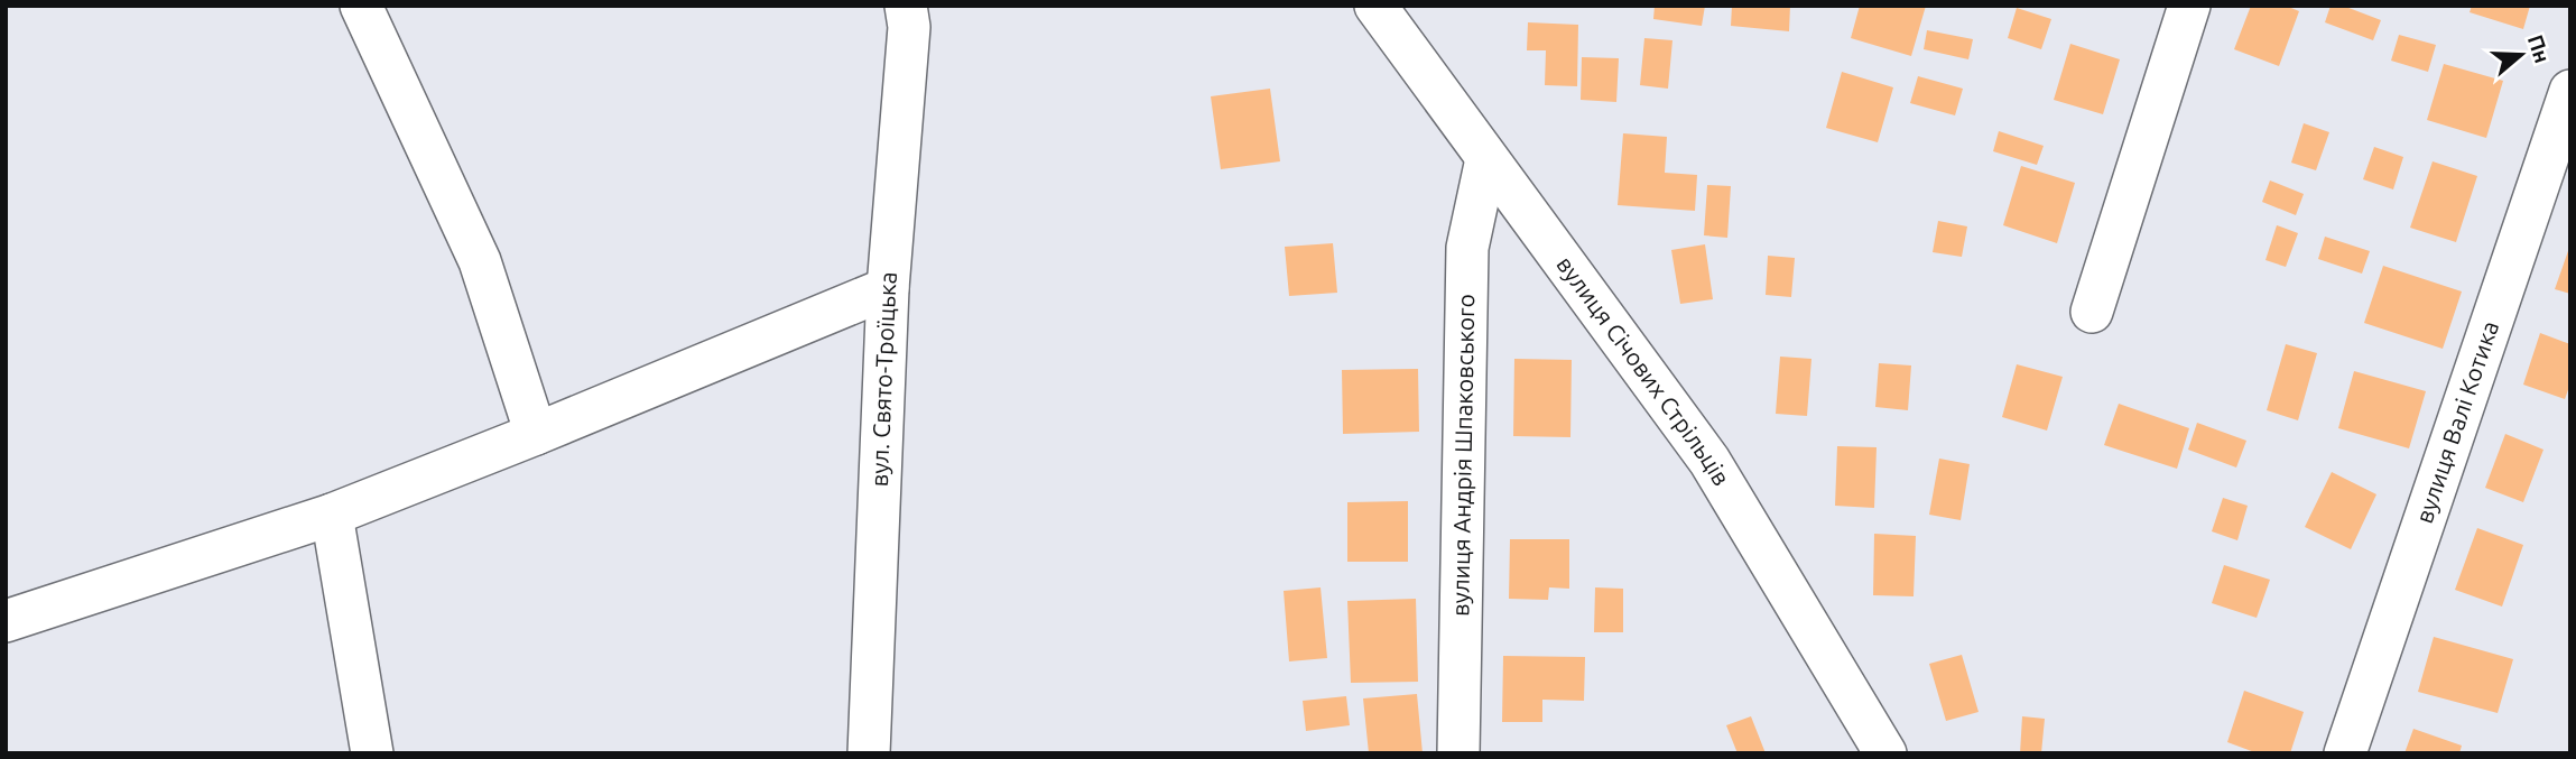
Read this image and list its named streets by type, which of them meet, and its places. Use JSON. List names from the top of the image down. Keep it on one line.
{"streets":{"street":["вулиця Січових Стрільців","вул. Свято-Троїцька","вулиця Валі Котика","вулиця Андрія Шпаковського"]},"crossings":[["вулиця Січових Стрільців","вулиця Андрія Шпаковського"]],"north":"right"}
